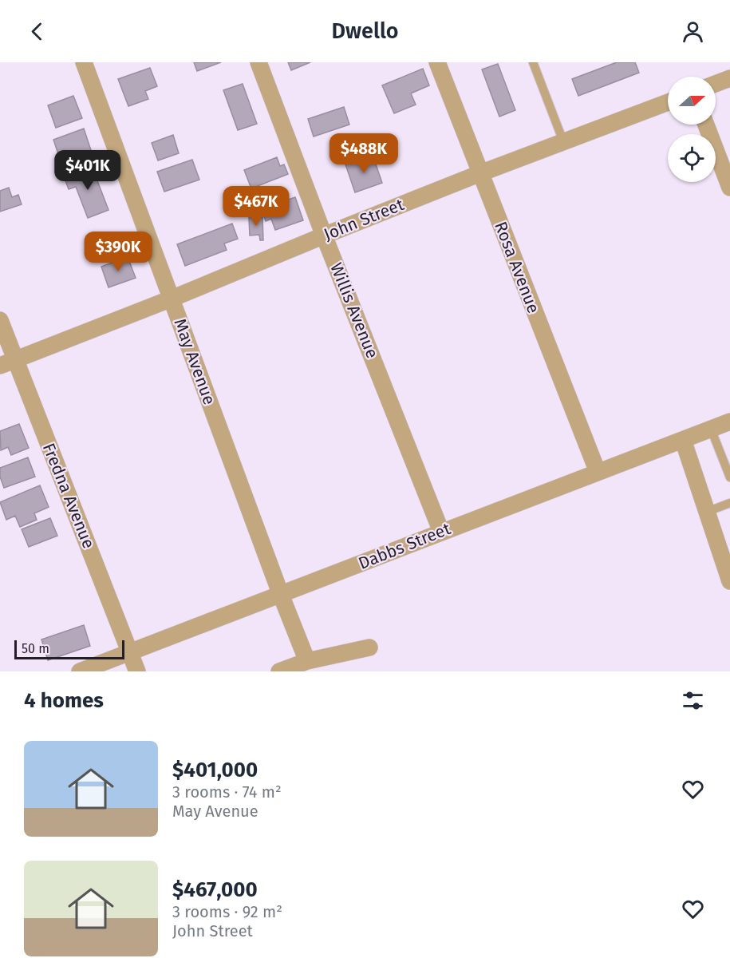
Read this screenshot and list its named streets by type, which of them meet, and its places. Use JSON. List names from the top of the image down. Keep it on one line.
{"streets":{"street":["John Street","Rosa Avenue","Willis Avenue","May Avenue","Fredna Avenue","Dabbs Street"]},"crossings":[["John Street","Rosa Avenue"],["John Street","Willis Avenue"],["John Street","May Avenue"],["John Street","Fredna Avenue"],["Rosa Avenue","Dabbs Street"],["Willis Avenue","Dabbs Street"],["May Avenue","Dabbs Street"],["Fredna Avenue","Dabbs Street"]],"scale_bar":"50 m","north":"right","page":{"header":"Dwello","price":["$488K","$401K","$467K","$390K"],"scale":"50 m","heading":"4 homes","list":[{"name":"$401,000","note":"3 rooms · 74 m² · May Avenue"},{"name":"$467,000","note":"3 rooms · 92 m² · John Street"}]}}
